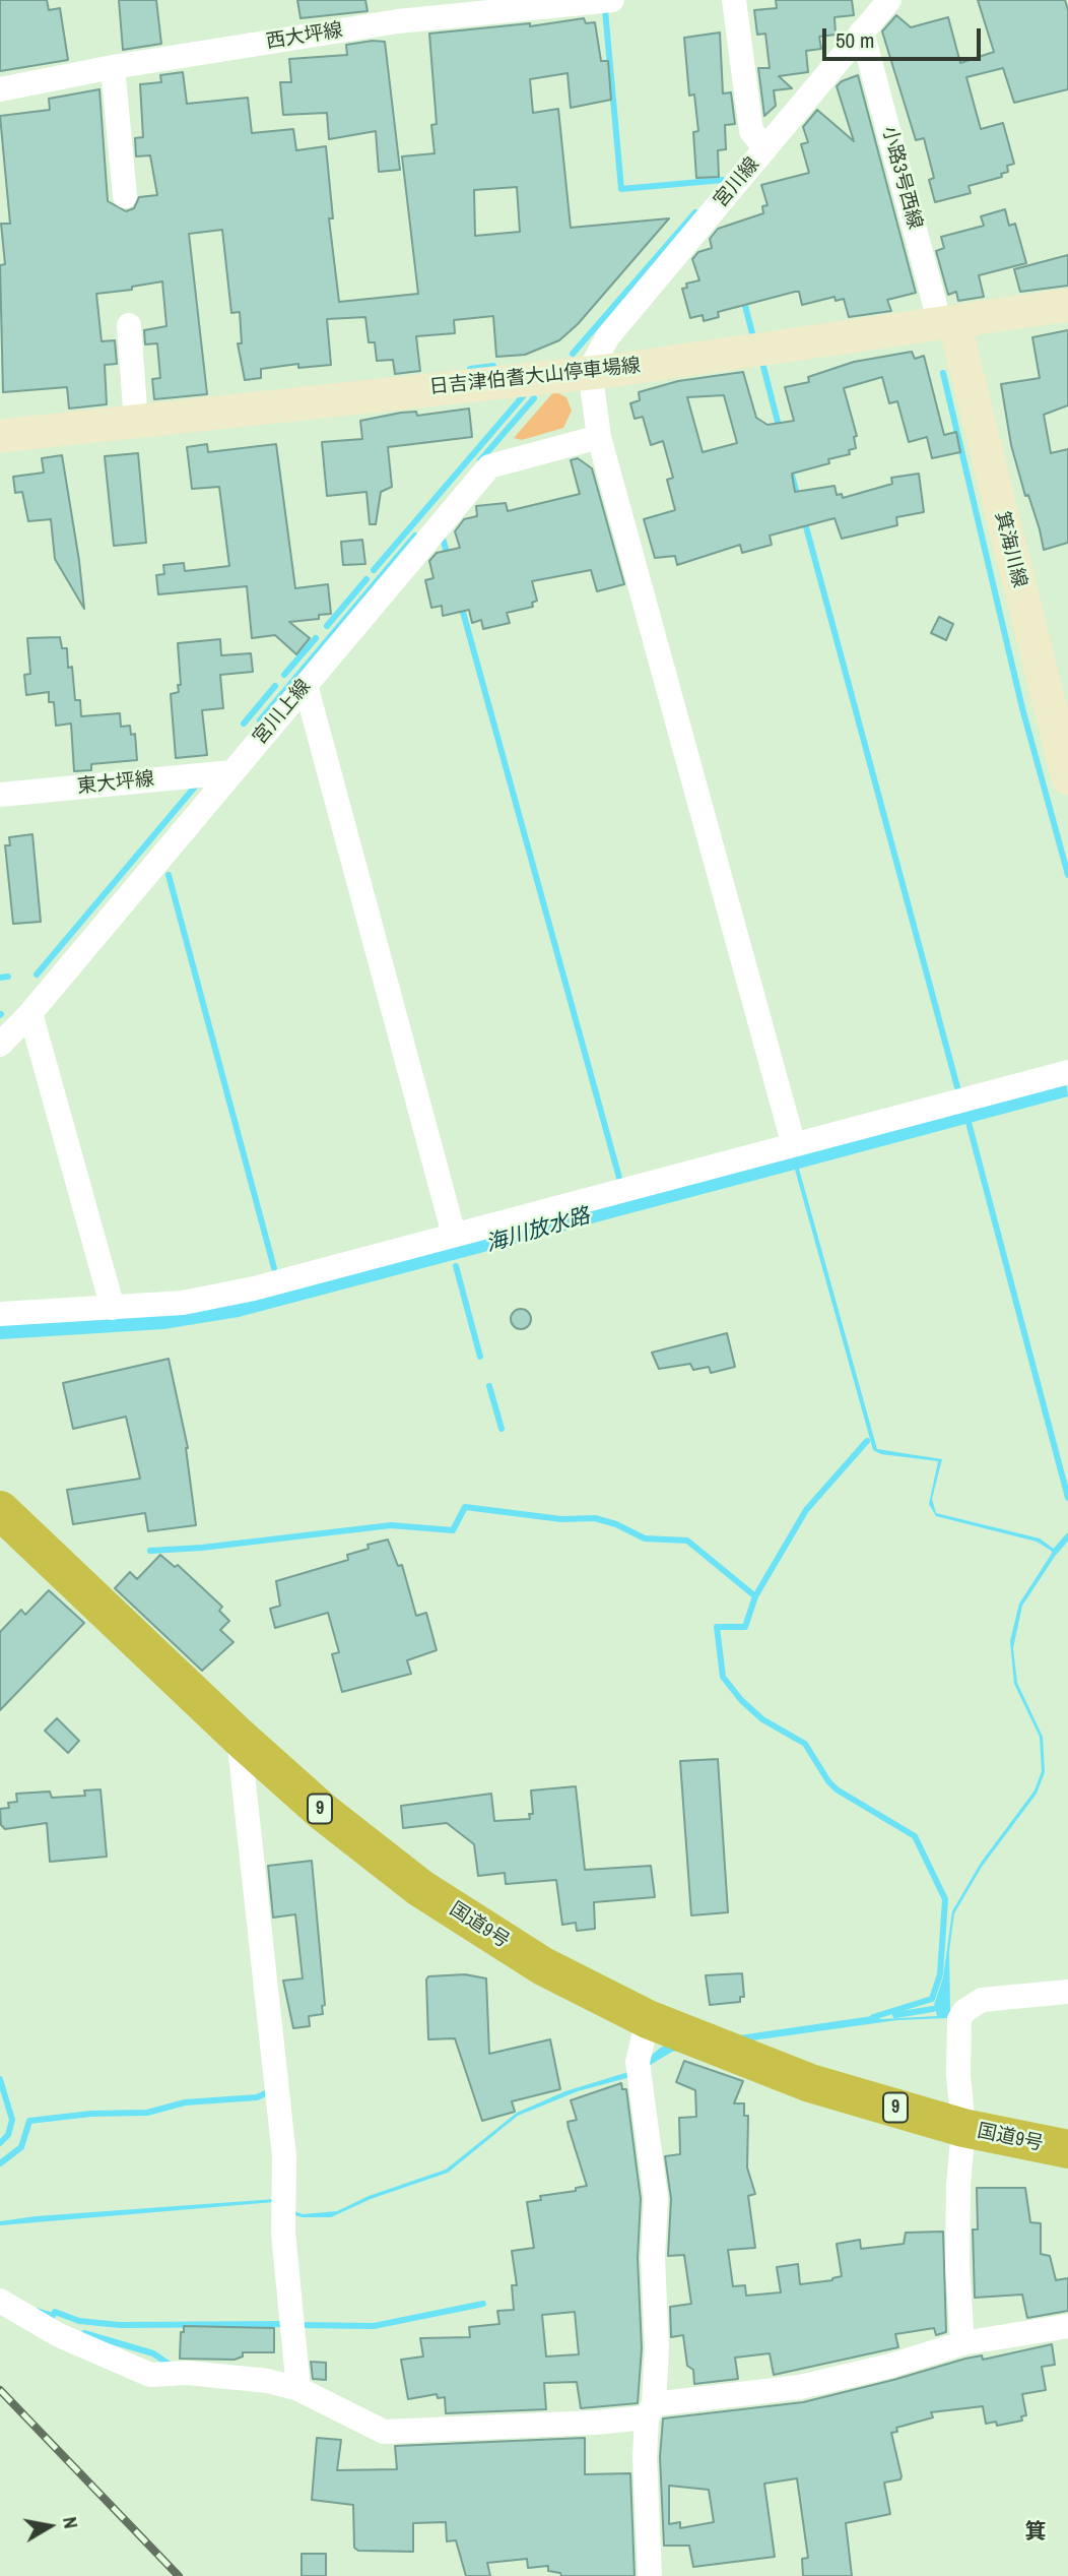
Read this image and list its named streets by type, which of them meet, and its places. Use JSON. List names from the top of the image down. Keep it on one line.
{"streets":{"highway":["9","国道9号"],"main road":["日吉津伯耆大山停車場線","箕海川線"],"street":["西大坪線","小路3号西線","宮川線","宮川上線","東大坪線"]},"crossings":[["小路3号西線","宮川線"],["小路3号西線","日吉津伯耆大山停車場線"],["小路3号西線","箕海川線"],["宮川線","日吉津伯耆大山停車場線"],["日吉津伯耆大山停車場線","箕海川線"],["宮川上線","東大坪線"]],"districts":["箕"],"water":["海川放水路"],"scale_bar":"50 m","north":"right"}
